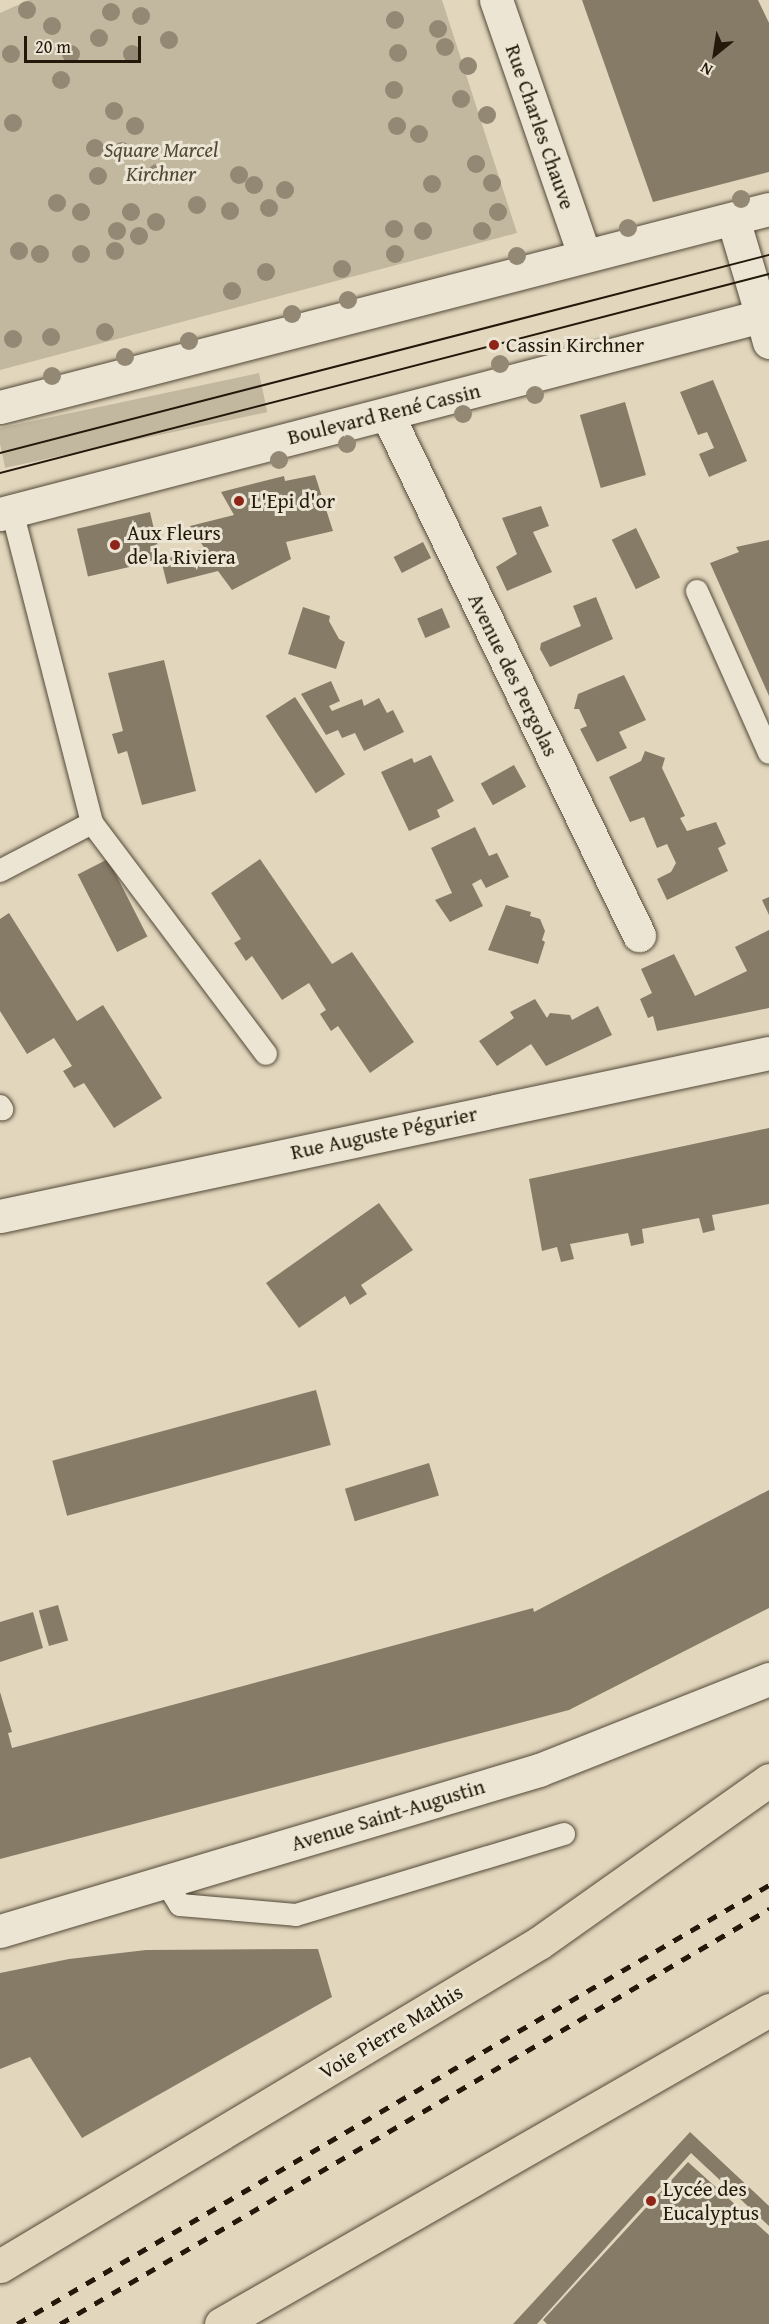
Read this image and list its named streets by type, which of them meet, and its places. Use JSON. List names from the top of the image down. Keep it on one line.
{"streets":{"highway":["Voie Pierre Mathis"],"main road":["Rue Charles Chauve","Boulevard René Cassin","Avenue des Pergolas","Rue Auguste Pégurier","Avenue Saint-Augustin"]},"crossings":[["Boulevard René Cassin","Avenue des Pergolas"]],"parks":["Square Marcel Kirchner"],"places":["Cassin Kirchner","L'Epi d'or","Aux Fleurs de la Riviera","Lycée des Eucalyptus"],"scale_bar":"20 m","north":"bottom left"}
